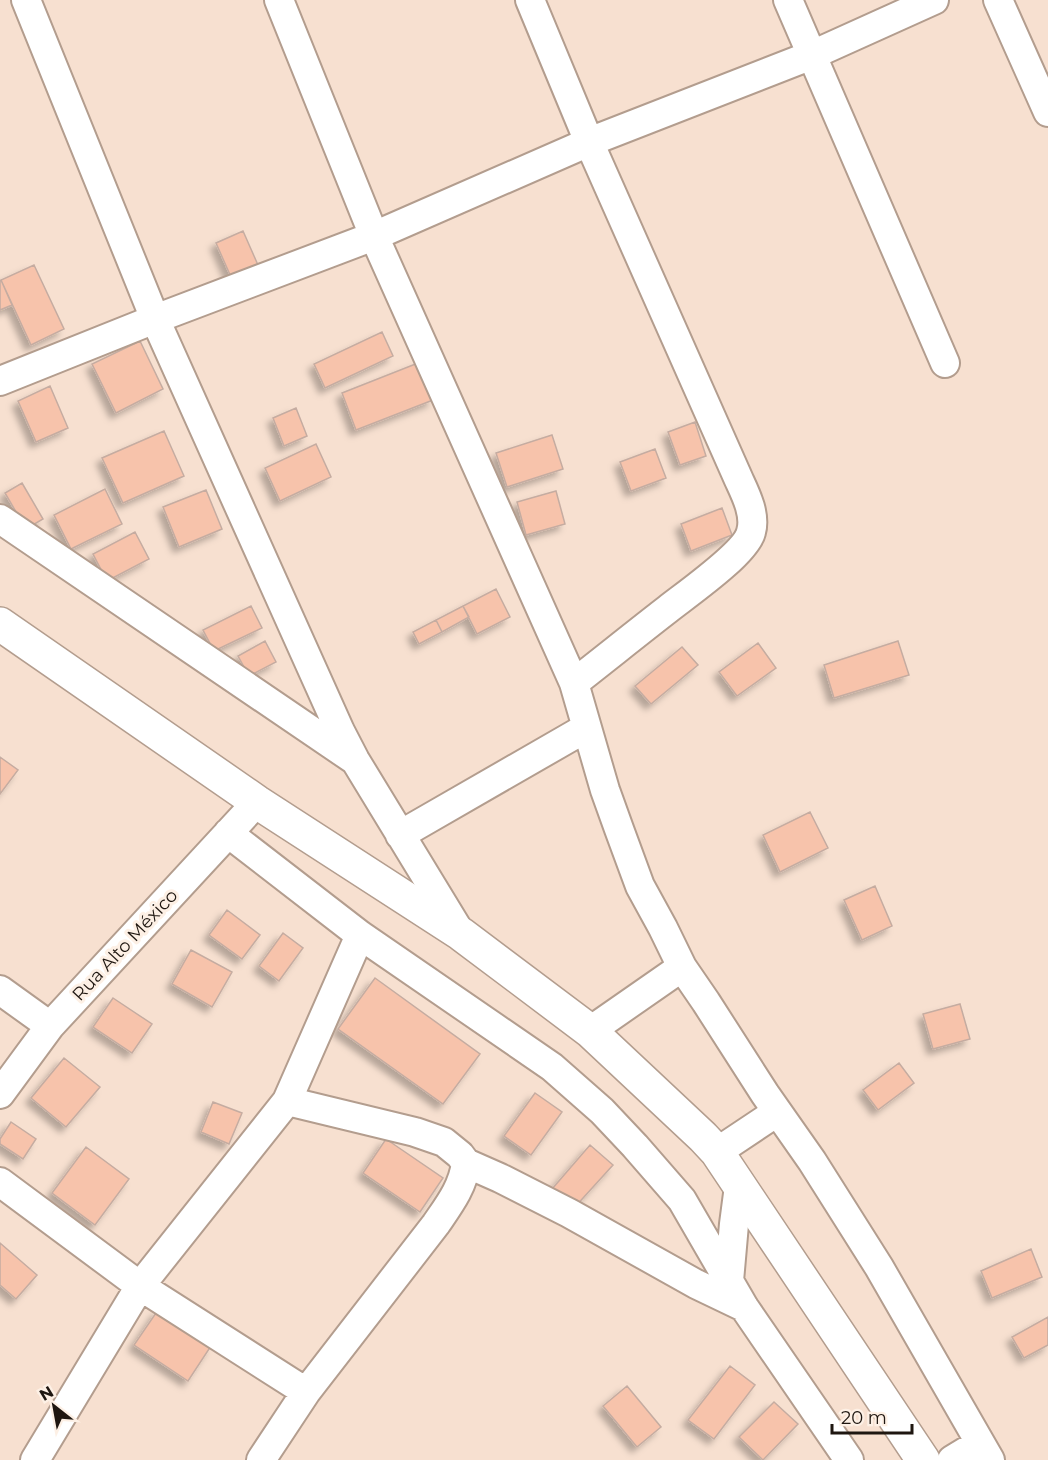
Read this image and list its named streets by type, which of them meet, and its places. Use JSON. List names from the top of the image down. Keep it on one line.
{"streets":{"street":["Rua Alto México"]},"scale_bar":"20 m","north":"top left"}
